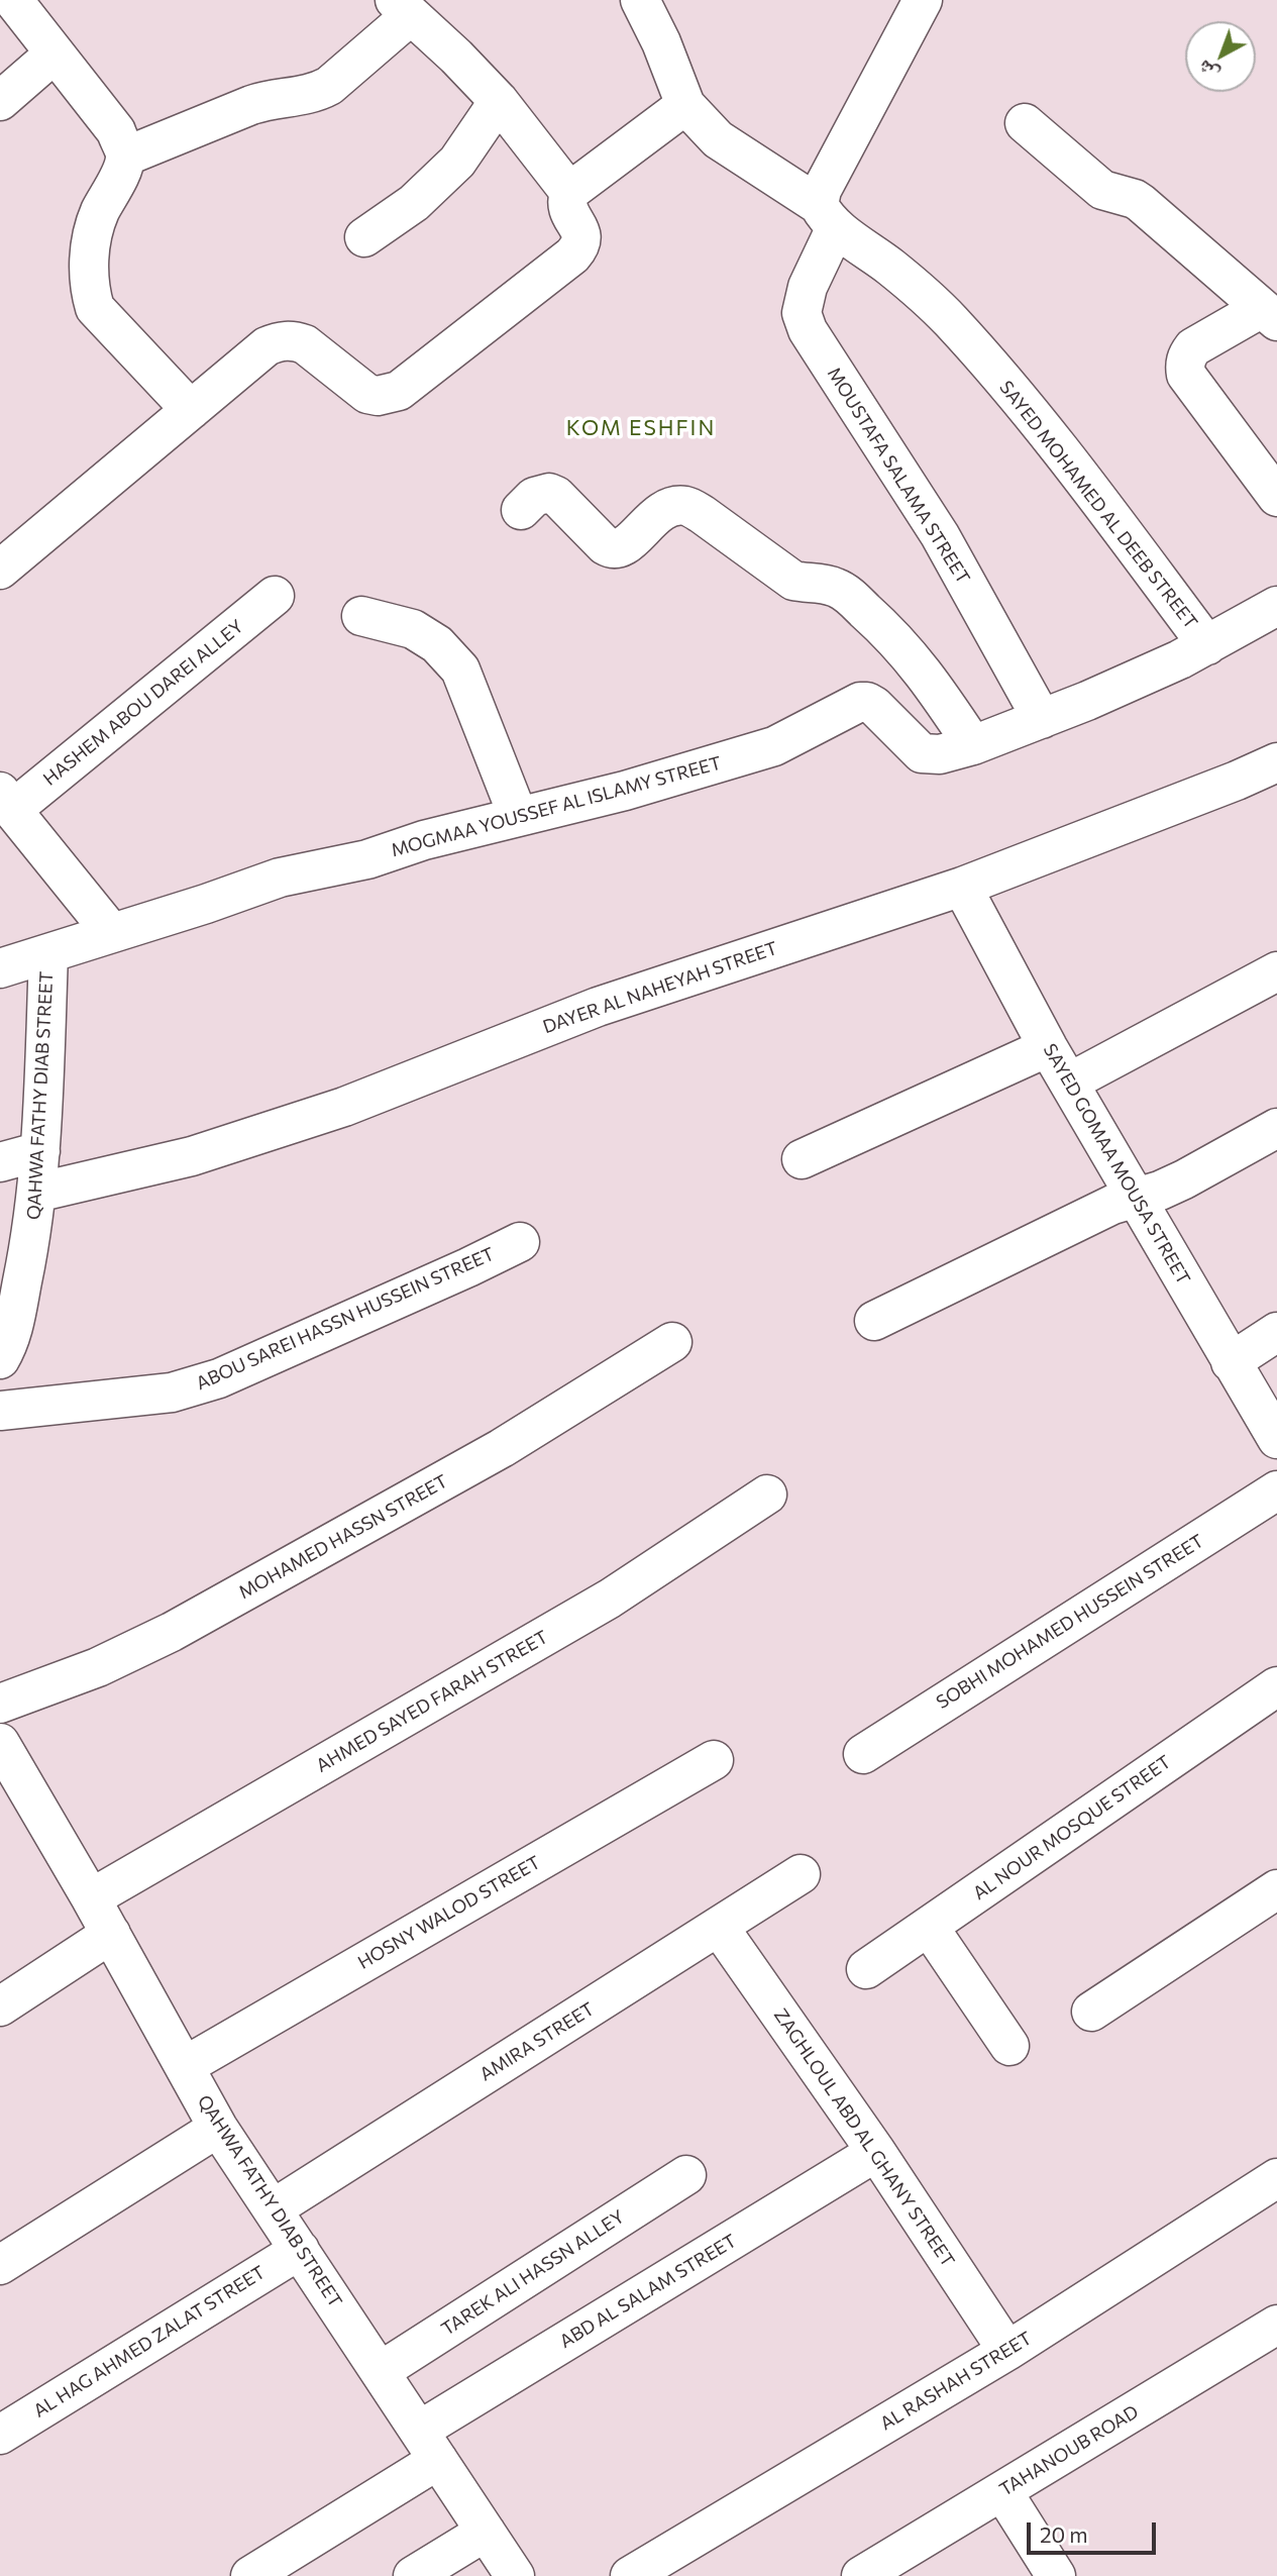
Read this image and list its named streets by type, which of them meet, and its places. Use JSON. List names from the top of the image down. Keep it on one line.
{"streets":{"street":["MOUSTAFA SALAMA STREET","SAYED MOHAMED AL DEEB STREET","HASHEM ABOU DAREI ALLEY","MOGMAA YOUSSEF AL ISLAMY STREET","DAYER AL NAHEYAH STREET","QAHWA FATHY DIAB STREET","SAYED GOMAA MOUSA STREET","ABOU SAREI HASSN HUSSEIN STREET","MOHAMED HASSN STREET","SOBHI MOHAMED HUSSEIN STREET","AHMED SAYED FARAH STREET","AL NOUR MOSQUE STREET","HOSNY WALOD STREET","AMIRA STREET","ZAGHLOUL ABD AL GHANY STREET","TAREK ALI HASSN ALLEY","ABD AL SALAM STREET","AL HAG AHMED ZALAT STREET","AL RASHAH STREET","TAHANOUB ROAD"]},"crossings":[["MOUSTAFA SALAMA STREET","SAYED MOHAMED AL DEEB STREET"],["MOUSTAFA SALAMA STREET","MOGMAA YOUSSEF AL ISLAMY STREET"],["SAYED MOHAMED AL DEEB STREET","MOGMAA YOUSSEF AL ISLAMY STREET"],["MOGMAA YOUSSEF AL ISLAMY STREET","QAHWA FATHY DIAB STREET"],["DAYER AL NAHEYAH STREET","QAHWA FATHY DIAB STREET"],["DAYER AL NAHEYAH STREET","SAYED GOMAA MOUSA STREET"],["QAHWA FATHY DIAB STREET","AHMED SAYED FARAH STREET"],["QAHWA FATHY DIAB STREET","HOSNY WALOD STREET"],["QAHWA FATHY DIAB STREET","AMIRA STREET"],["QAHWA FATHY DIAB STREET","TAREK ALI HASSN ALLEY"],["QAHWA FATHY DIAB STREET","ABD AL SALAM STREET"],["QAHWA FATHY DIAB STREET","AL HAG AHMED ZALAT STREET"],["AMIRA STREET","ZAGHLOUL ABD AL GHANY STREET"],["ZAGHLOUL ABD AL GHANY STREET","ABD AL SALAM STREET"],["ZAGHLOUL ABD AL GHANY STREET","AL RASHAH STREET"]],"districts":["KOM ESHFIN"],"scale_bar":"20 m","north":"bottom left"}
